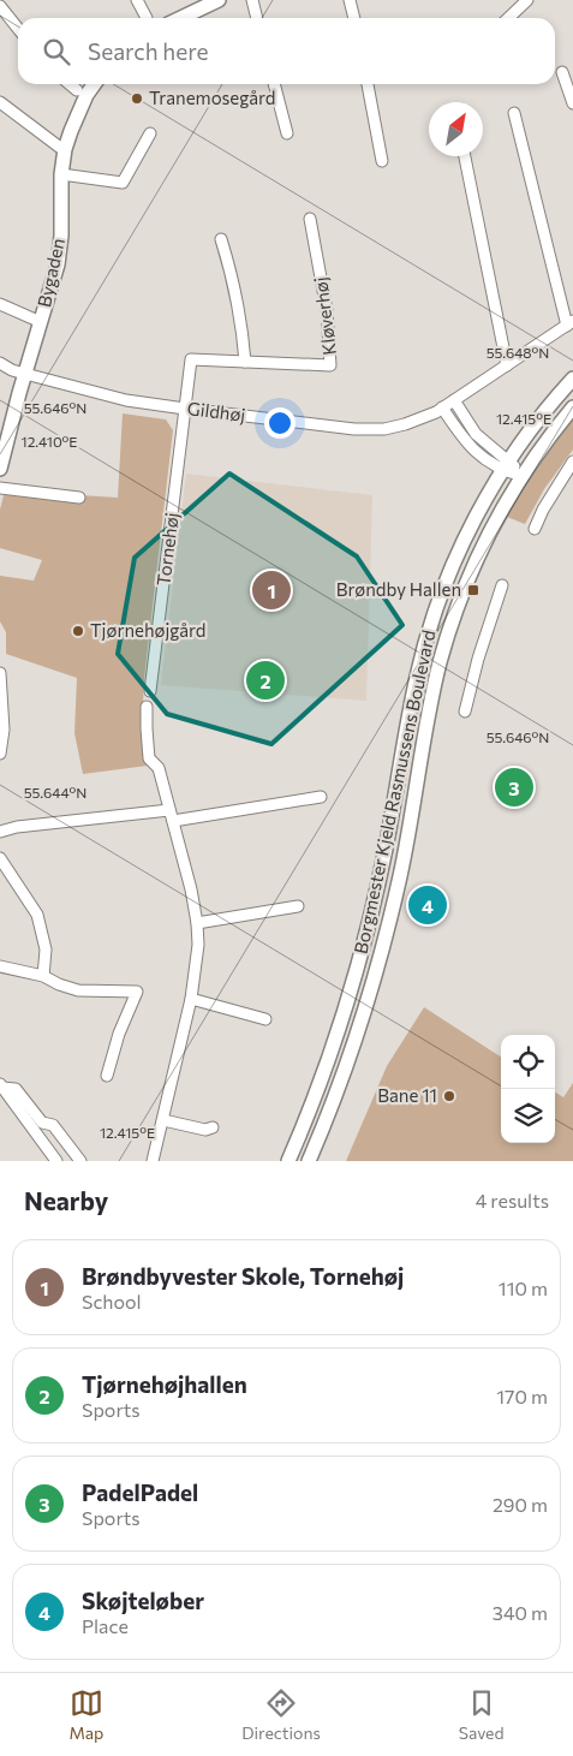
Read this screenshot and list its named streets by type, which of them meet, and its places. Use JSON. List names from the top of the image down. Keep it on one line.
{"streets":{"street":["Bygaden","Kløverhøj","Gildhøj","Tornehøj","Borgmester Kjeld Rasmussens Boulevard"]},"crossings":[["Bygaden","Gildhøj"],["Kløverhøj","Gildhøj"],["Kløverhøj","Tornehøj"],["Gildhøj","Tornehøj"]],"places":{"other":["Tranemosegård","Tjørnehøjgård","Bane 11"],"transit":["Brøndby Hallen"]},"north":"top right","page":{"search":"Search here","pins":["1","2","3","4"],"heading":["Nearby","4 results"],"list":[{"mark":"1","name":"Brøndbyvester Skole, Tornehøj","note":"School","value":"110 m"},{"mark":"2","name":"Tjørnehøjhallen","note":"Sports","value":"170 m"},{"mark":"3","name":"PadelPadel","note":"Sports","value":"290 m"},{"mark":"4","name":"Skøjteløber","note":"Place","value":"340 m"}],"nav":["Map","Directions","Saved"]},"coordinates":["55.648°N","55.646°N","12.415°E","12.410°E","55.644°N"]}
